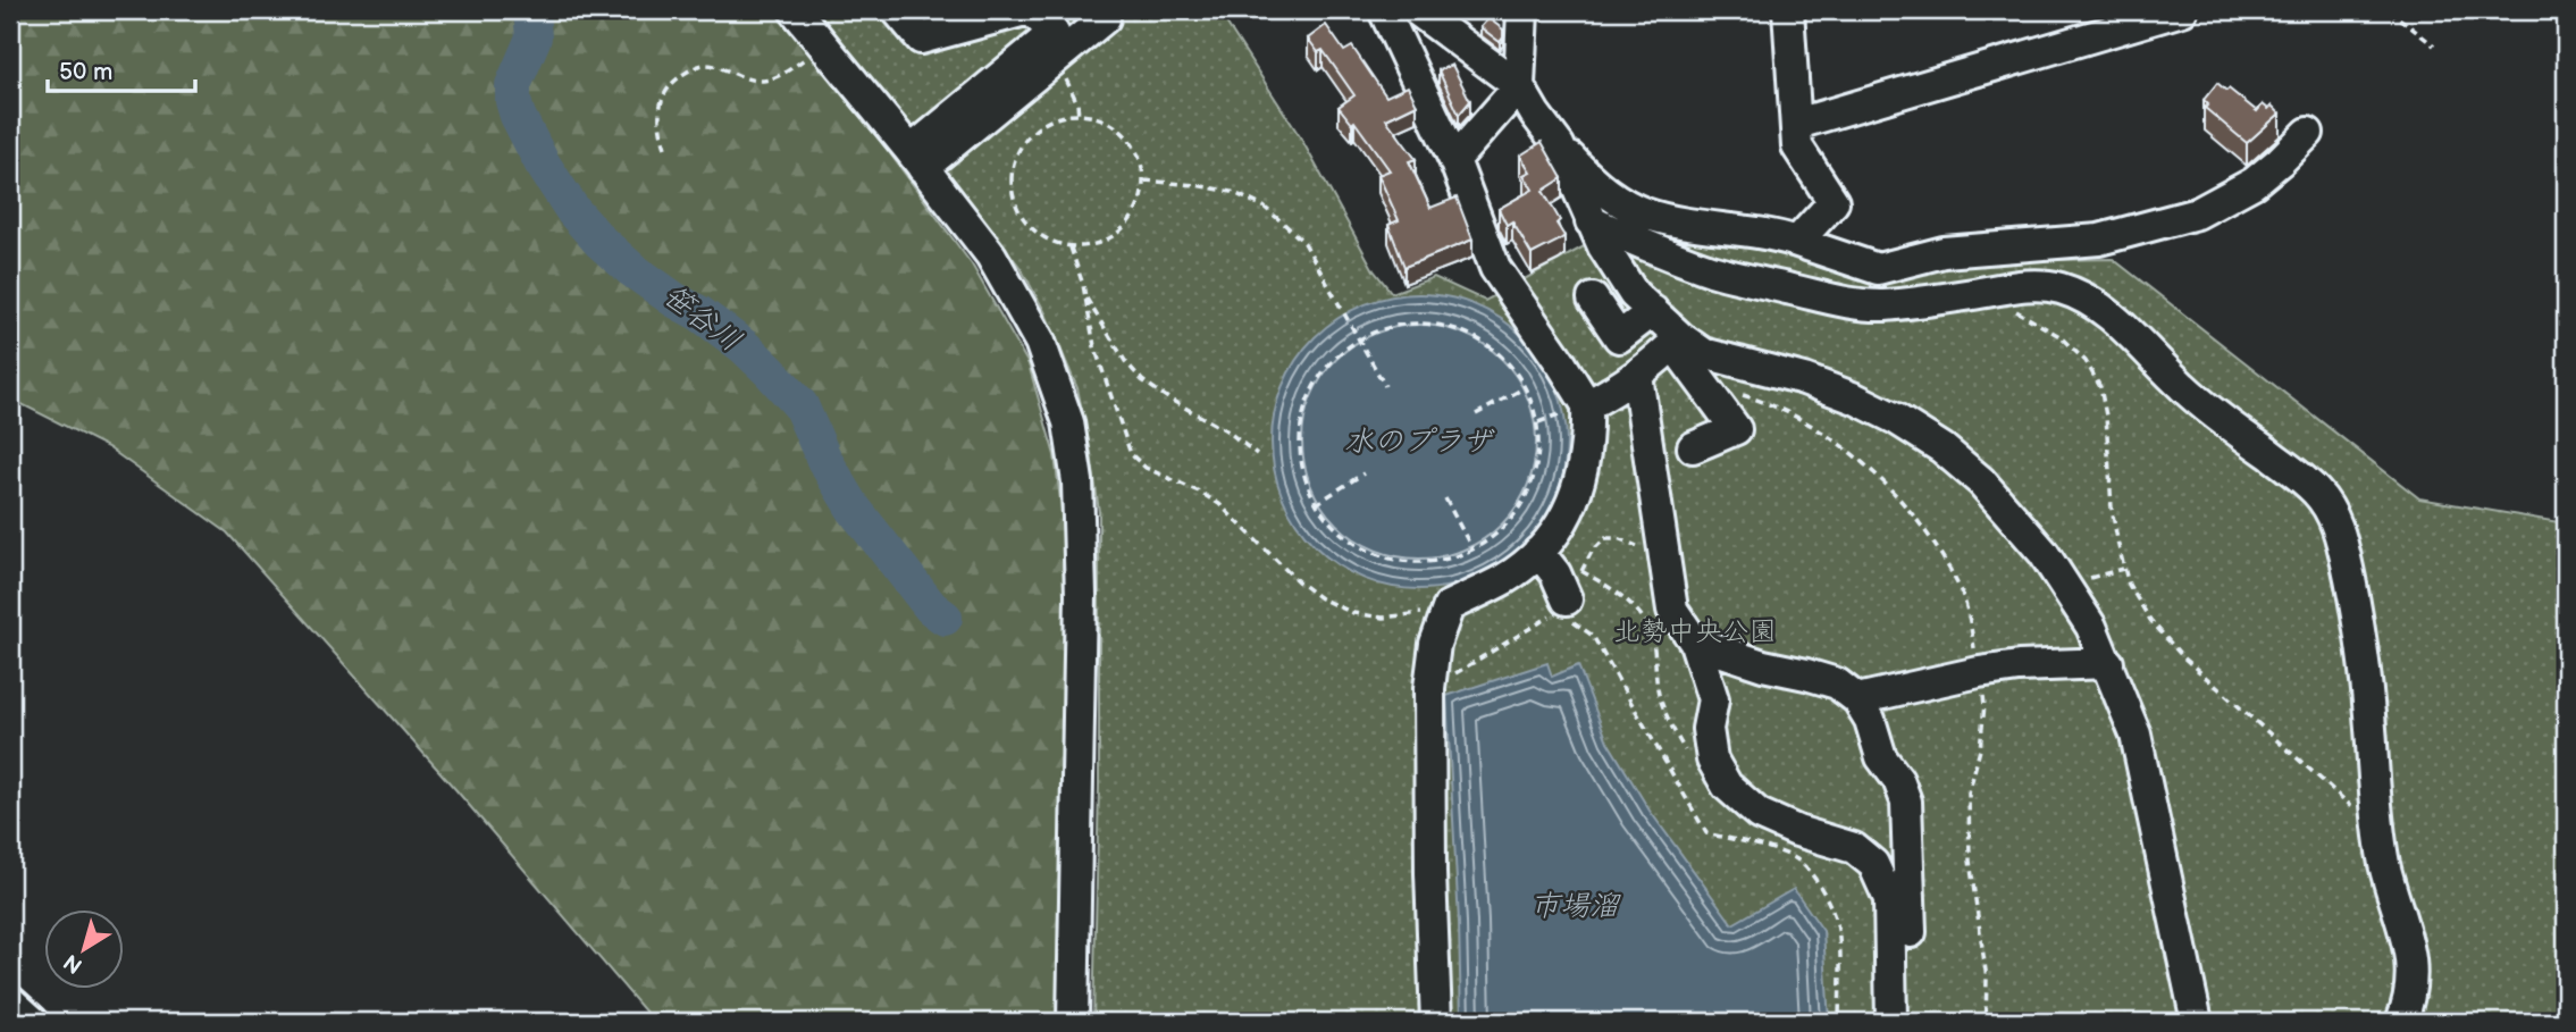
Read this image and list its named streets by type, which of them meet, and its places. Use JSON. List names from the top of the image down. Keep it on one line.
{"water":["笹谷川","水のプラザ","市場溜"],"parks":["北勢中央公園"],"scale_bar":"50 m","north":"bottom left"}
